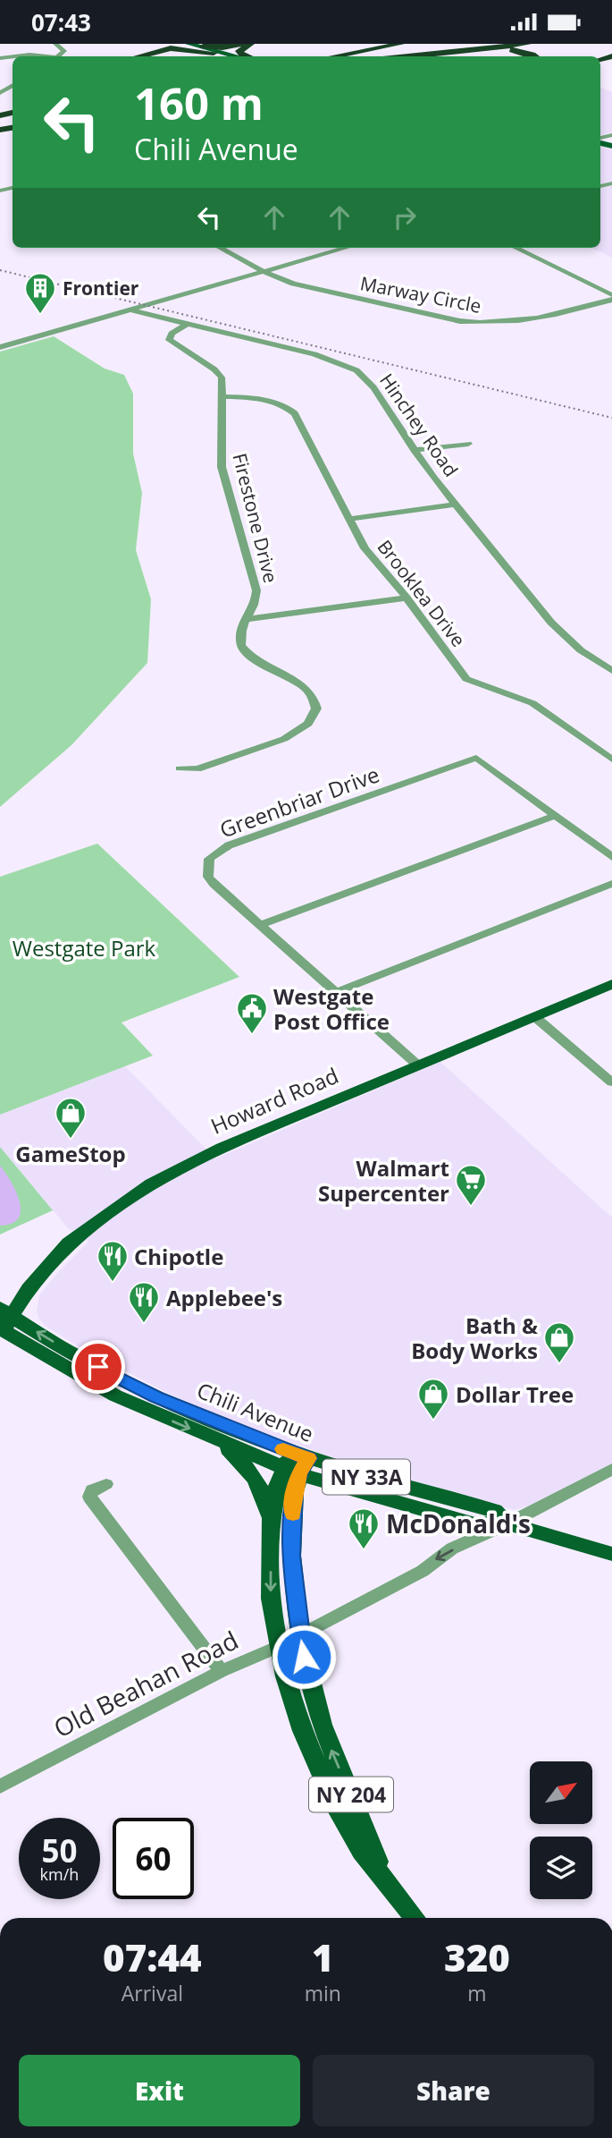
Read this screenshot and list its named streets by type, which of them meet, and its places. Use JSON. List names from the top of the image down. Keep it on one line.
{"streets":{"main road":["Howard Road","Chili Avenue","NY 33A","NY 204"],"street":["Marway Circle","Hinchey Road","Firestone Drive","Brooklea Drive","Greenbriar Drive","Old Beahan Road"]},"crossings":[["Hinchey Road","Firestone Drive"],["Firestone Drive","Brooklea Drive"],["Greenbriar Drive","Howard Road"],["Howard Road","Chili Avenue"],["Chili Avenue","Old Beahan Road"],["Chili Avenue","NY 204"],["Old Beahan Road","NY 204"]],"parks":["Westgate Park"],"places":{"building":["Frontier"],"public building":["Westgate Post Office"],"shop":["GameStop","Bath & Body Works","Dollar Tree"],"supermarket":["Walmart Supercenter"],"restaurant":["Chipotle","Applebee's","McDonald's"]},"north":"top right","page":{"status":"07:43","turn":["160 m","Chili Avenue"],"speed":"50 km/h","limit":"60","eta":["07:44","Arrival","1","min","320","m"],"buttons":["Exit","Share"]}}
